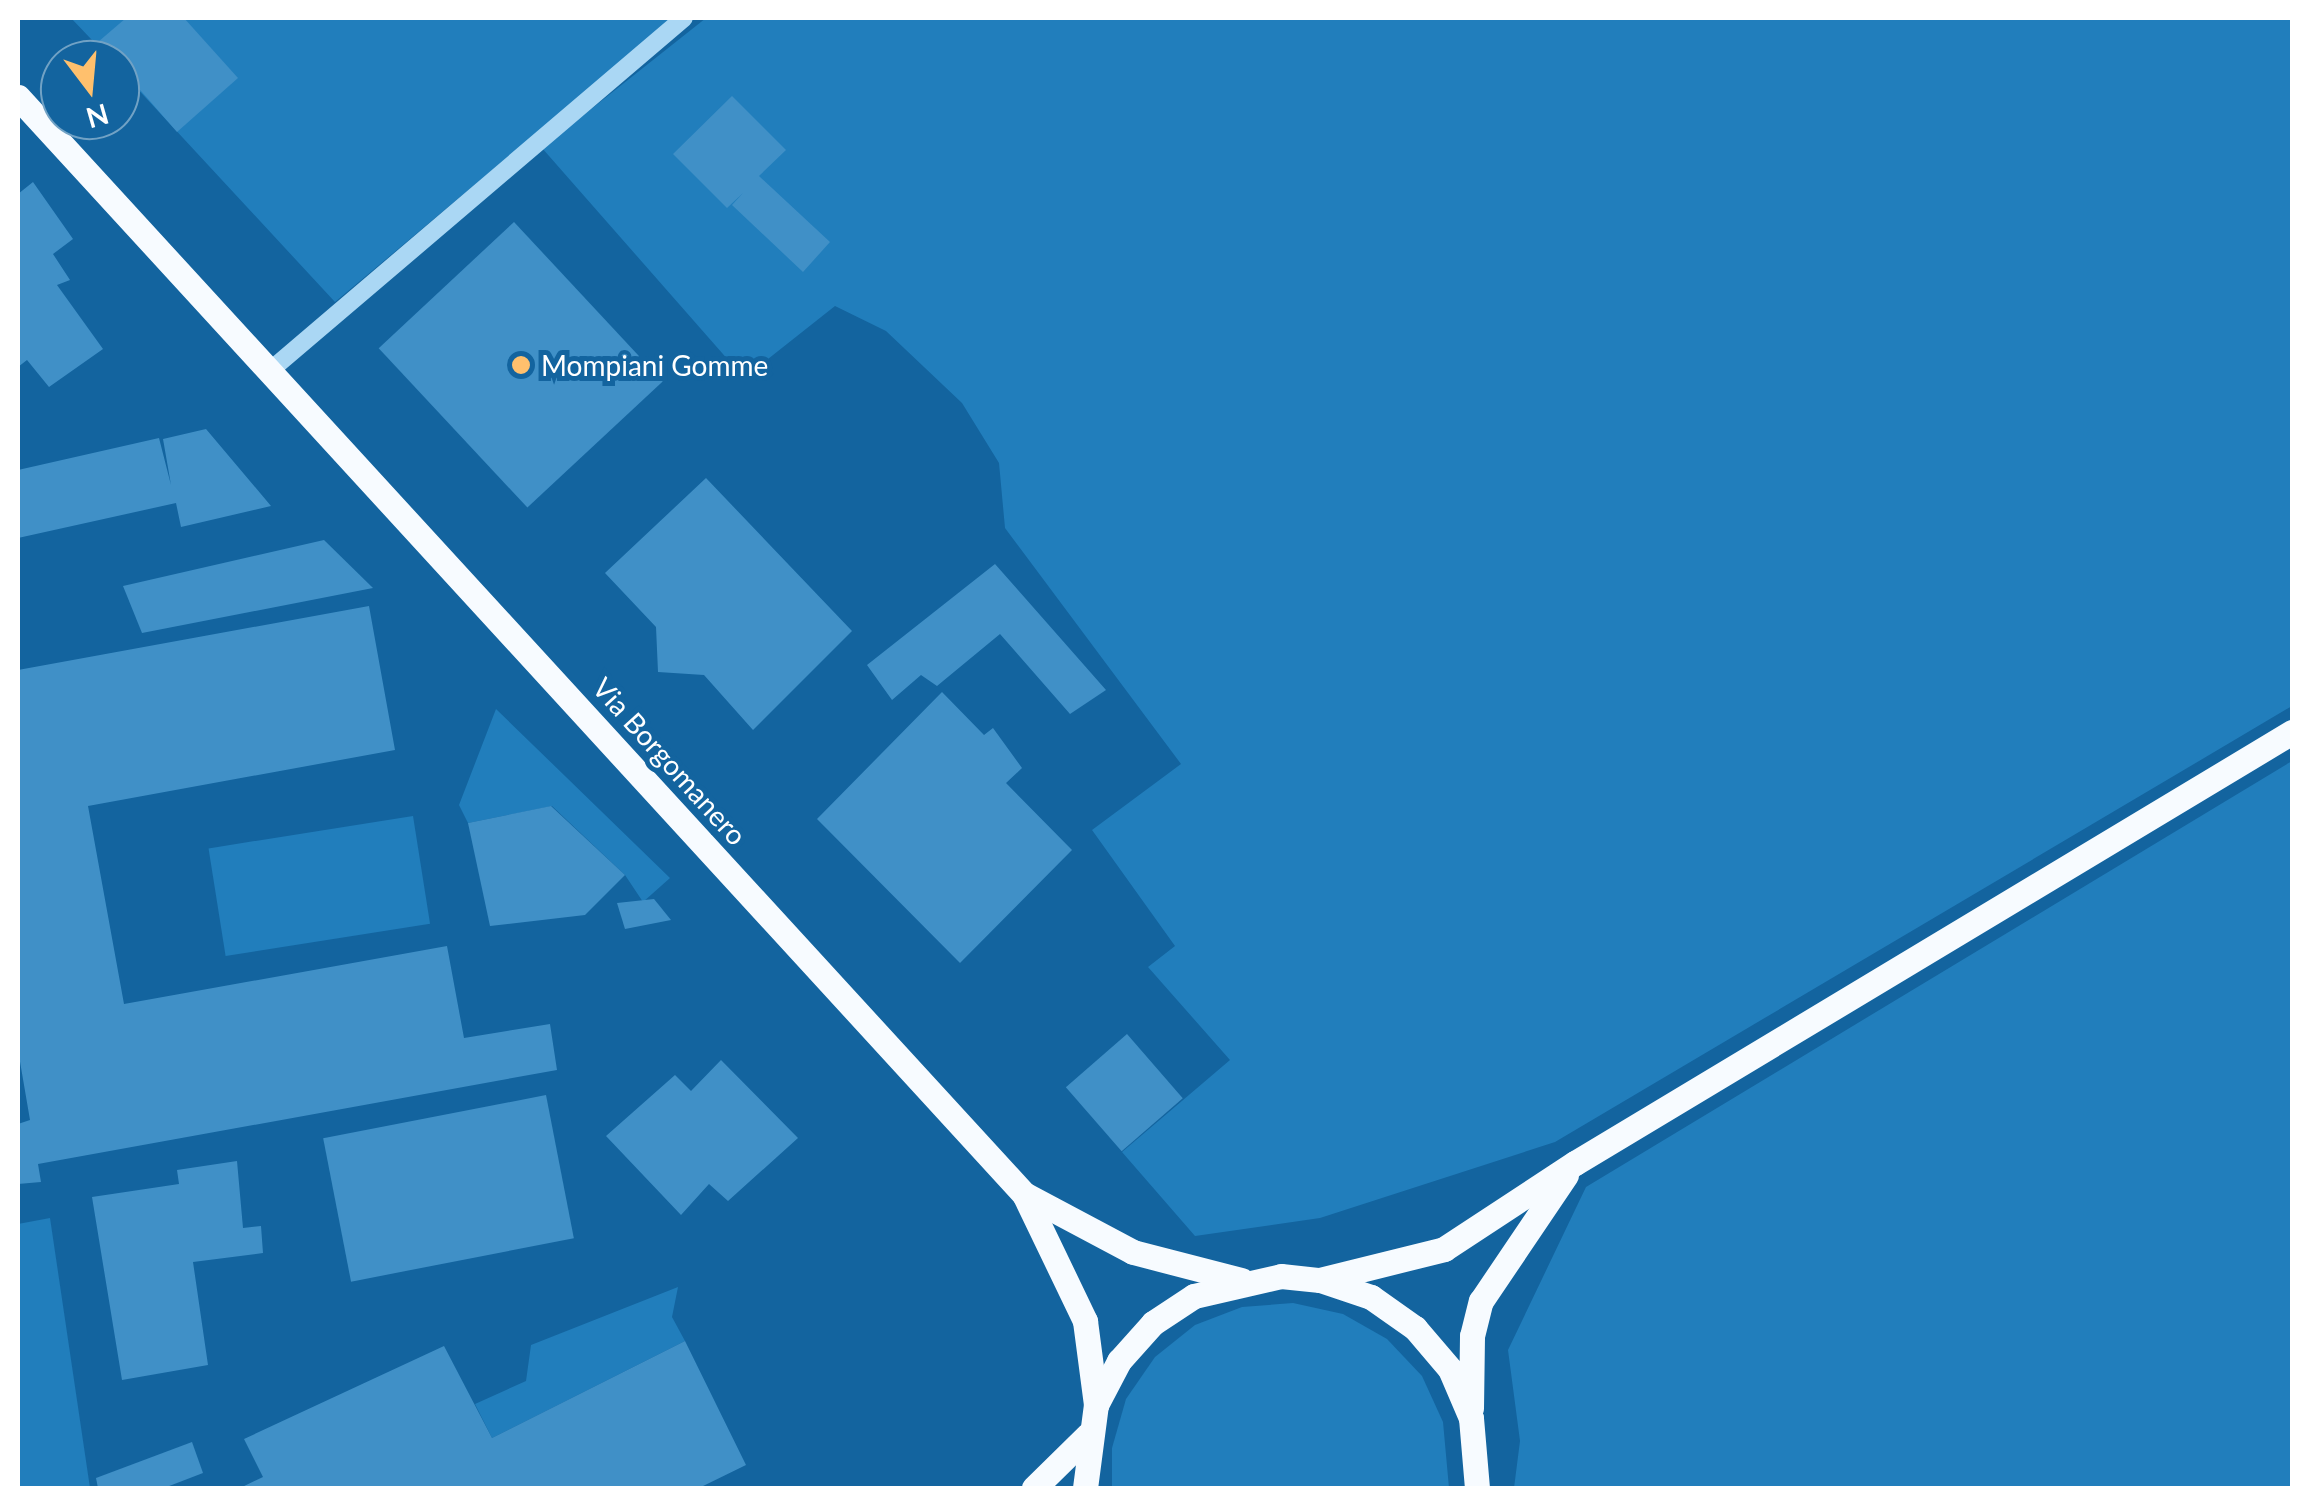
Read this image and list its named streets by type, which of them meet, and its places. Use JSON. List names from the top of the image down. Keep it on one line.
{"streets":{"main road":["Via Borgomanero"]},"places":["Mompiani Gomme"],"north":"bottom"}
